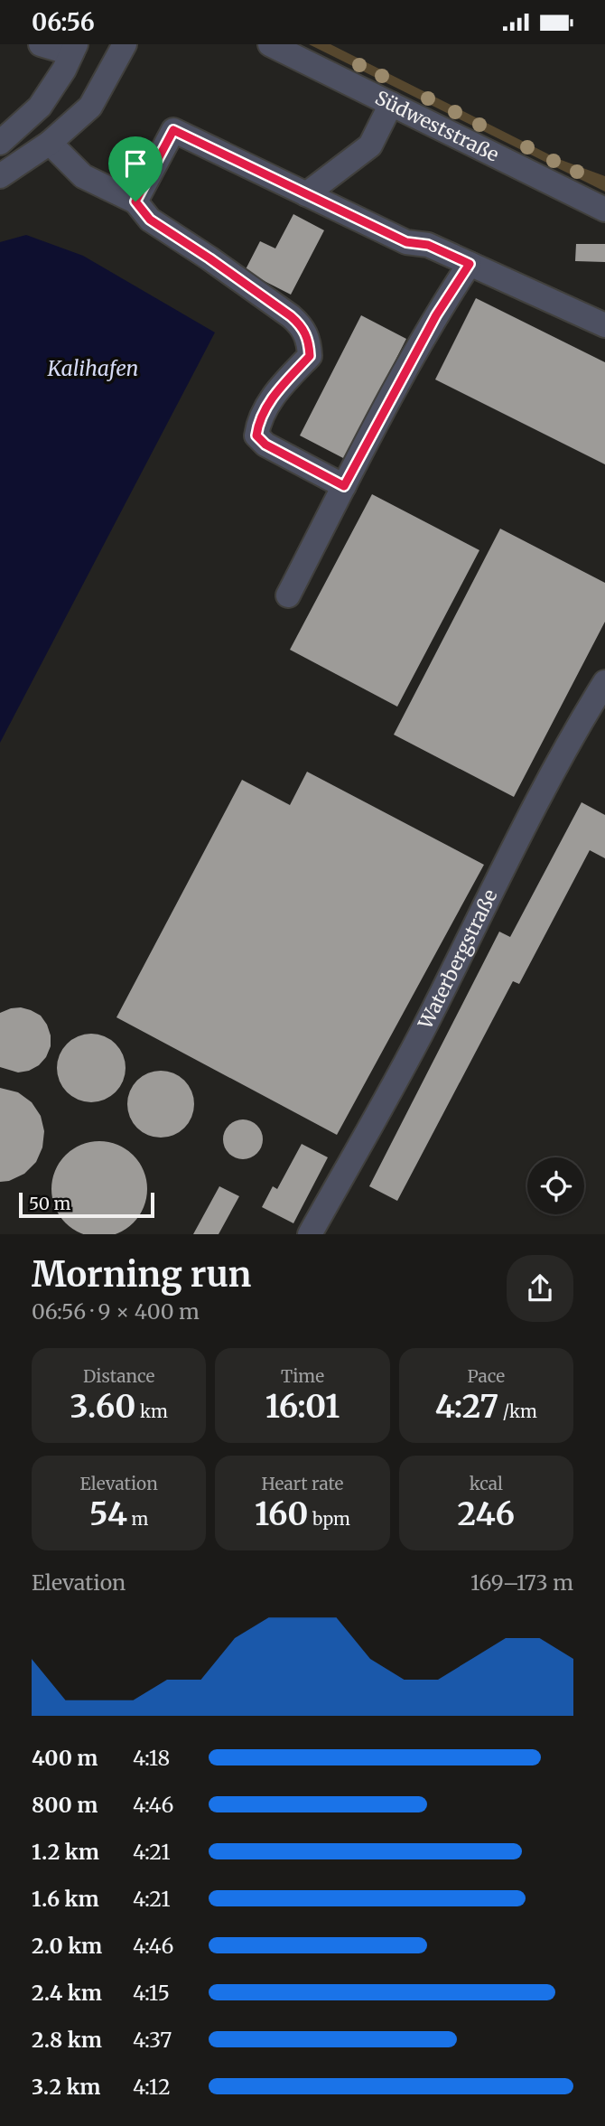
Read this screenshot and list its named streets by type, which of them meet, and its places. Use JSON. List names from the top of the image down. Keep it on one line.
{"streets":{"street":["Südweststraße","Waterbergstraße"]},"water":["Kalihafen"],"scale_bar":"50 m","page":{"status":"06:56","scale":"50 m","heading":["Morning run","06:56 · 9 × 400 m"],"stats":[["Distance","3.60 km"],["Time","16:01"],["Pace","4:27 /km"],["Elevation","54 m"],["Heart rate","160 bpm"],["kcal","246"]],"chart":["Elevation","169–173 m"],"list":[{"name":"400 m","note":"4:18"},{"name":"800 m","note":"4:46"},{"name":"1.2 km","note":"4:21"},{"name":"1.6 km","note":"4:21"},{"name":"2.0 km","note":"4:46"},{"name":"2.4 km","note":"4:15"},{"name":"2.8 km","note":"4:37"},{"name":"3.2 km","note":"4:12"}]}}
